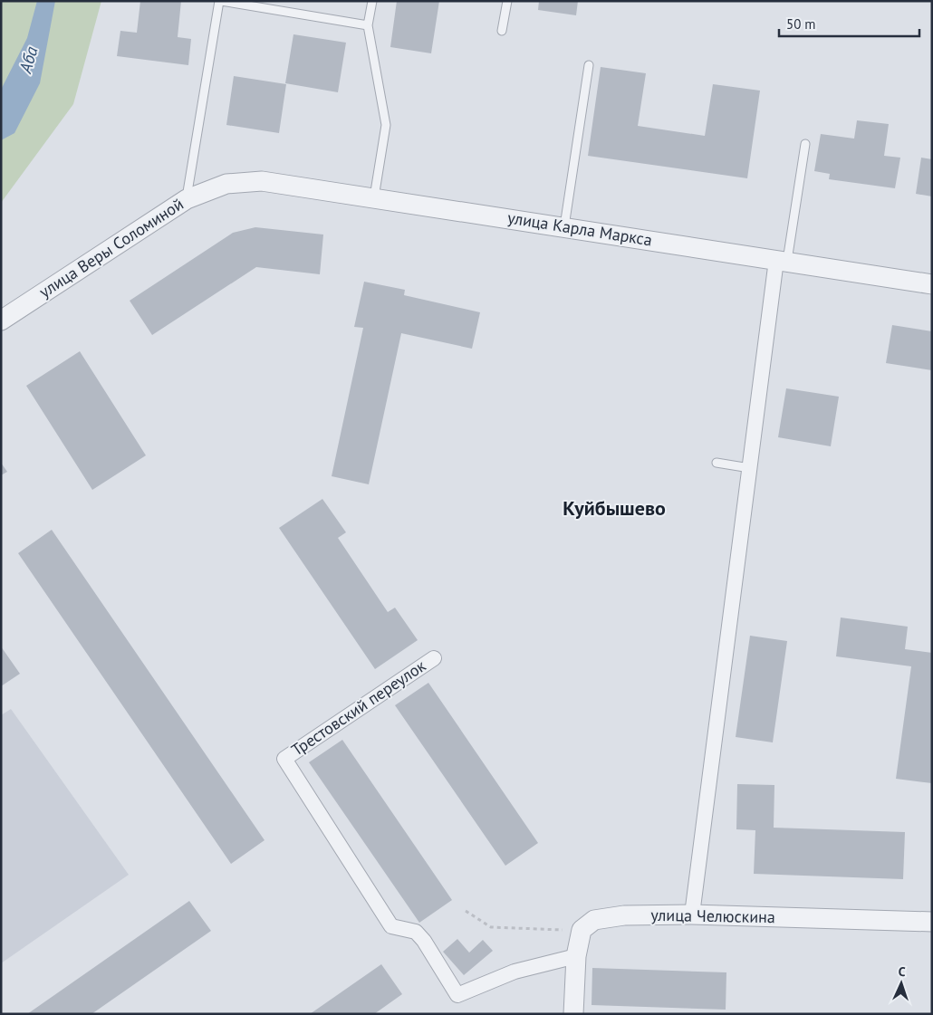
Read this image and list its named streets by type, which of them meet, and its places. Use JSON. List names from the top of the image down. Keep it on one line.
{"streets":{"street":["улица Карла Маркса","улица Веры Соломиной","Трестовский переулок","улица Челюскина"]},"crossings":[["улица Карла Маркса","улица Веры Соломиной"]],"districts":["Куйбышево"],"water":["Аба"],"scale_bar":"50 m","north":"top"}
